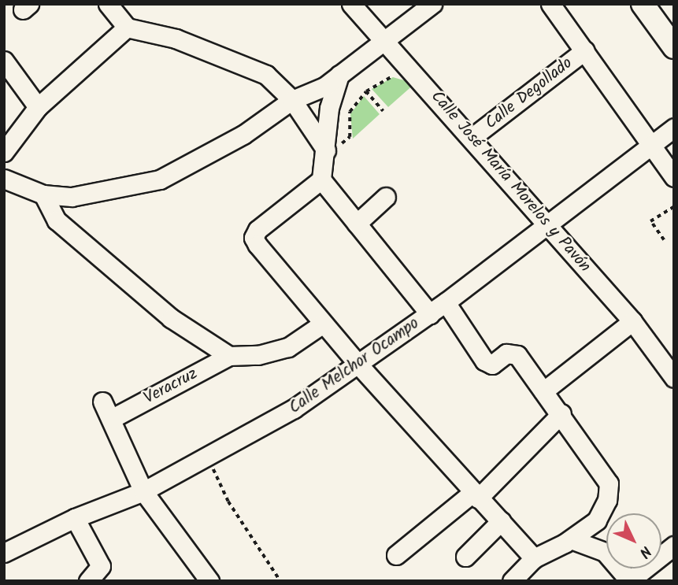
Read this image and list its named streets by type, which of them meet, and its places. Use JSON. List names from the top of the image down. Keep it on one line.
{"streets":{"street":["Calle Degollado","Calle José María Morelos y Pavón","Calle Melchor Ocampo","Veracruz"]},"crossings":[["Calle Degollado","Calle José María Morelos y Pavón"],["Calle José María Morelos y Pavón","Calle Melchor Ocampo"]],"north":"bottom right"}
